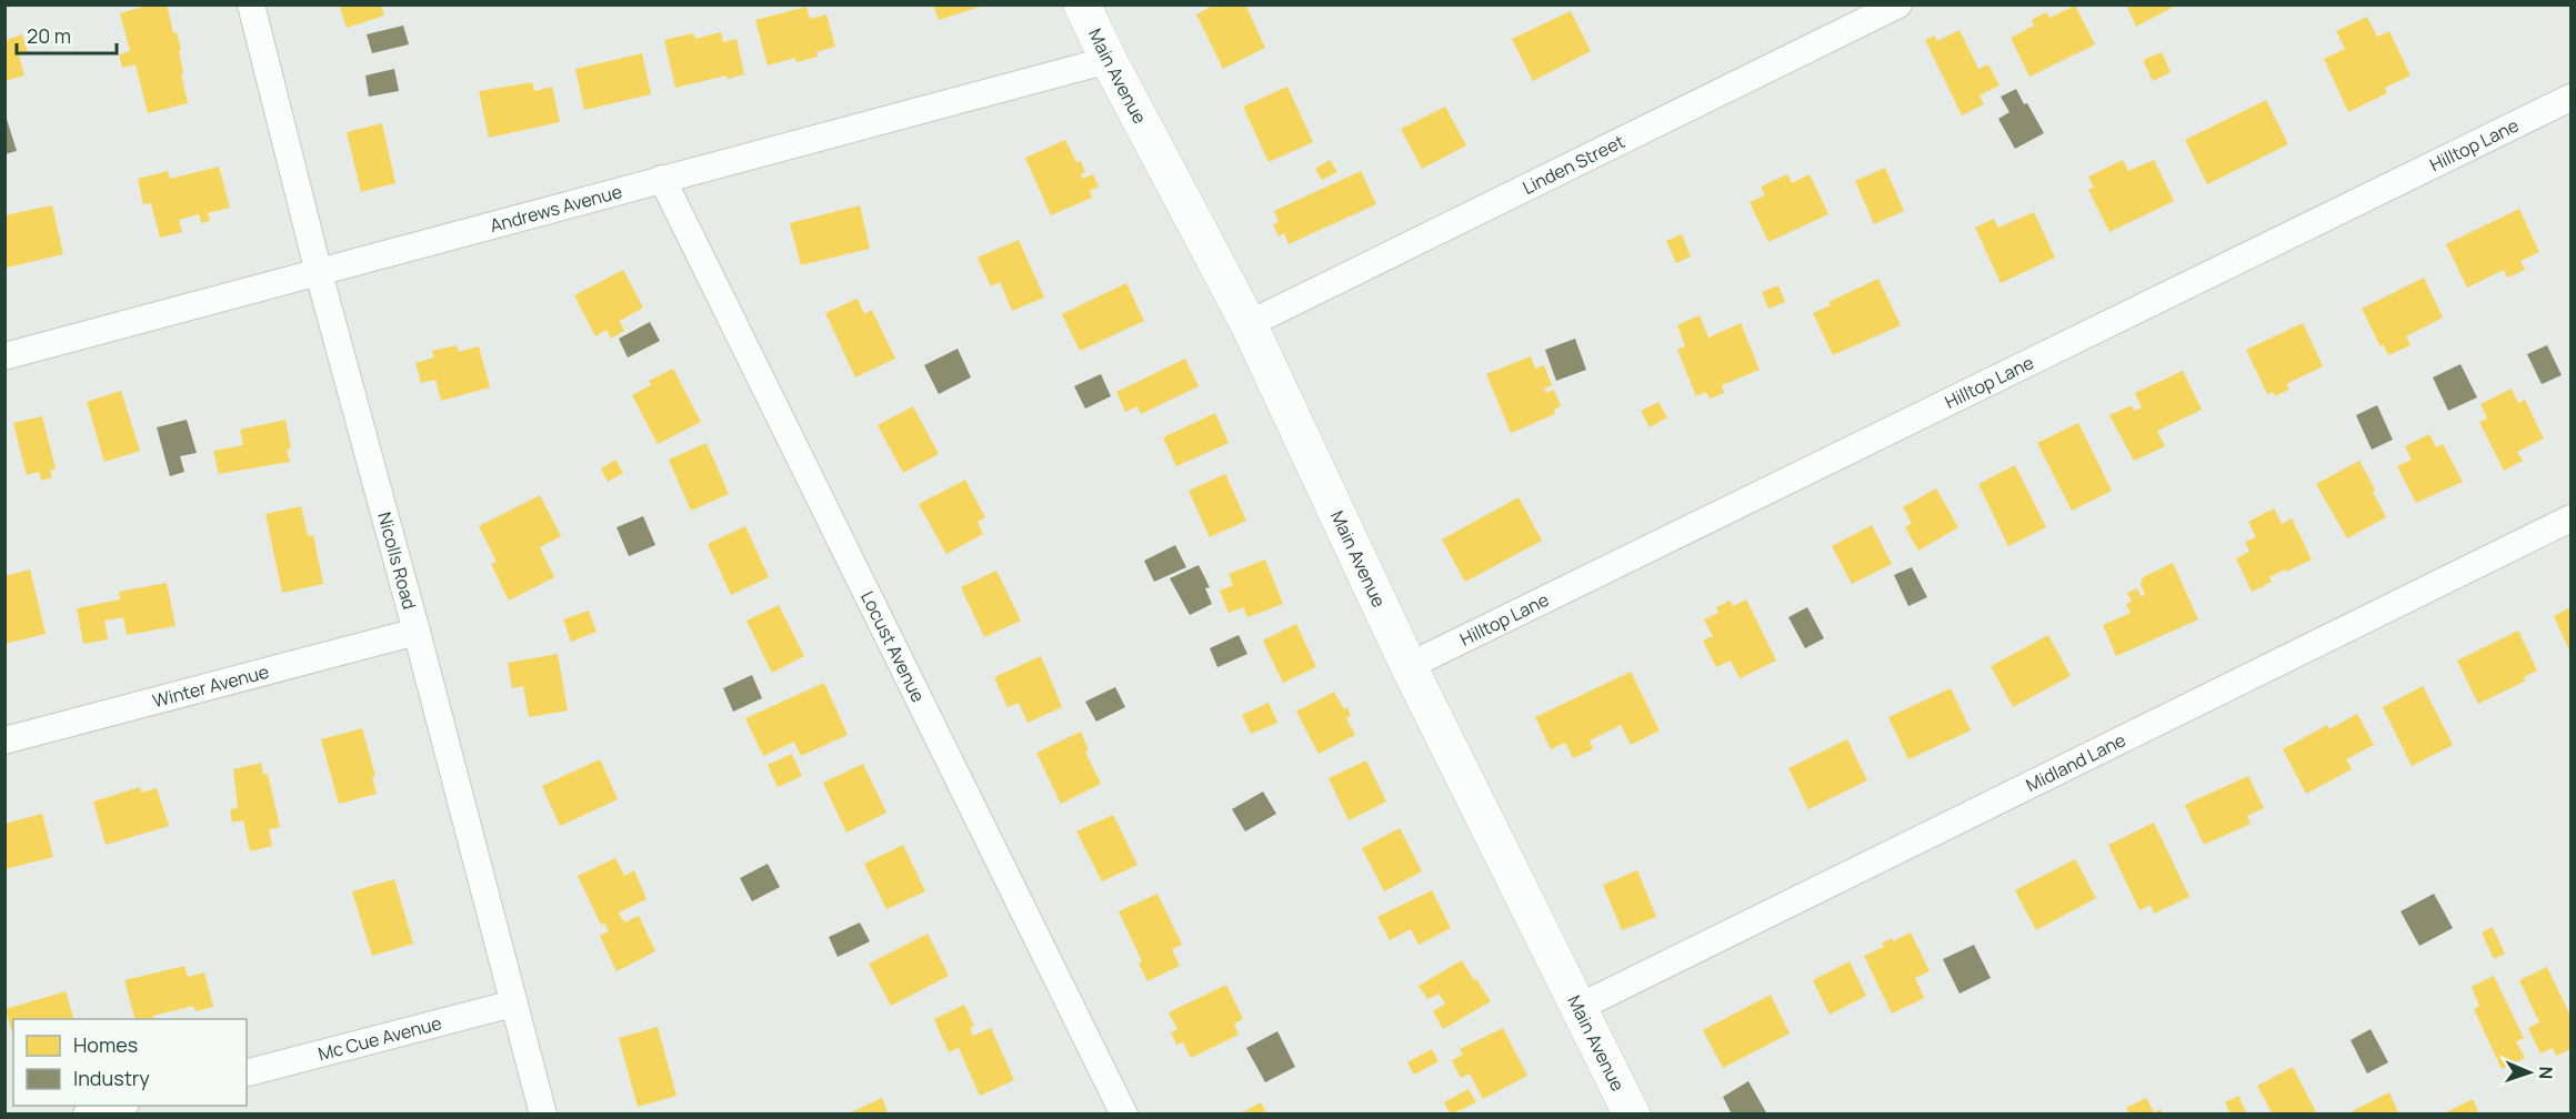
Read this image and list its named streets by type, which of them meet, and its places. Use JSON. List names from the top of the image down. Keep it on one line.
{"streets":{"street":["Main Avenue","Hilltop Lane","Linden Street","Andrews Avenue","Nicolls Road","Locust Avenue","Winter Avenue","Midland Lane","Mc Cue Avenue"]},"crossings":[["Main Avenue","Hilltop Lane"],["Main Avenue","Linden Street"],["Main Avenue","Andrews Avenue"],["Main Avenue","Midland Lane"],["Andrews Avenue","Nicolls Road"],["Andrews Avenue","Locust Avenue"],["Nicolls Road","Winter Avenue"],["Nicolls Road","Mc Cue Avenue"]],"legend":["Homes","Industry"],"scale_bar":"20 m","north":"right"}
